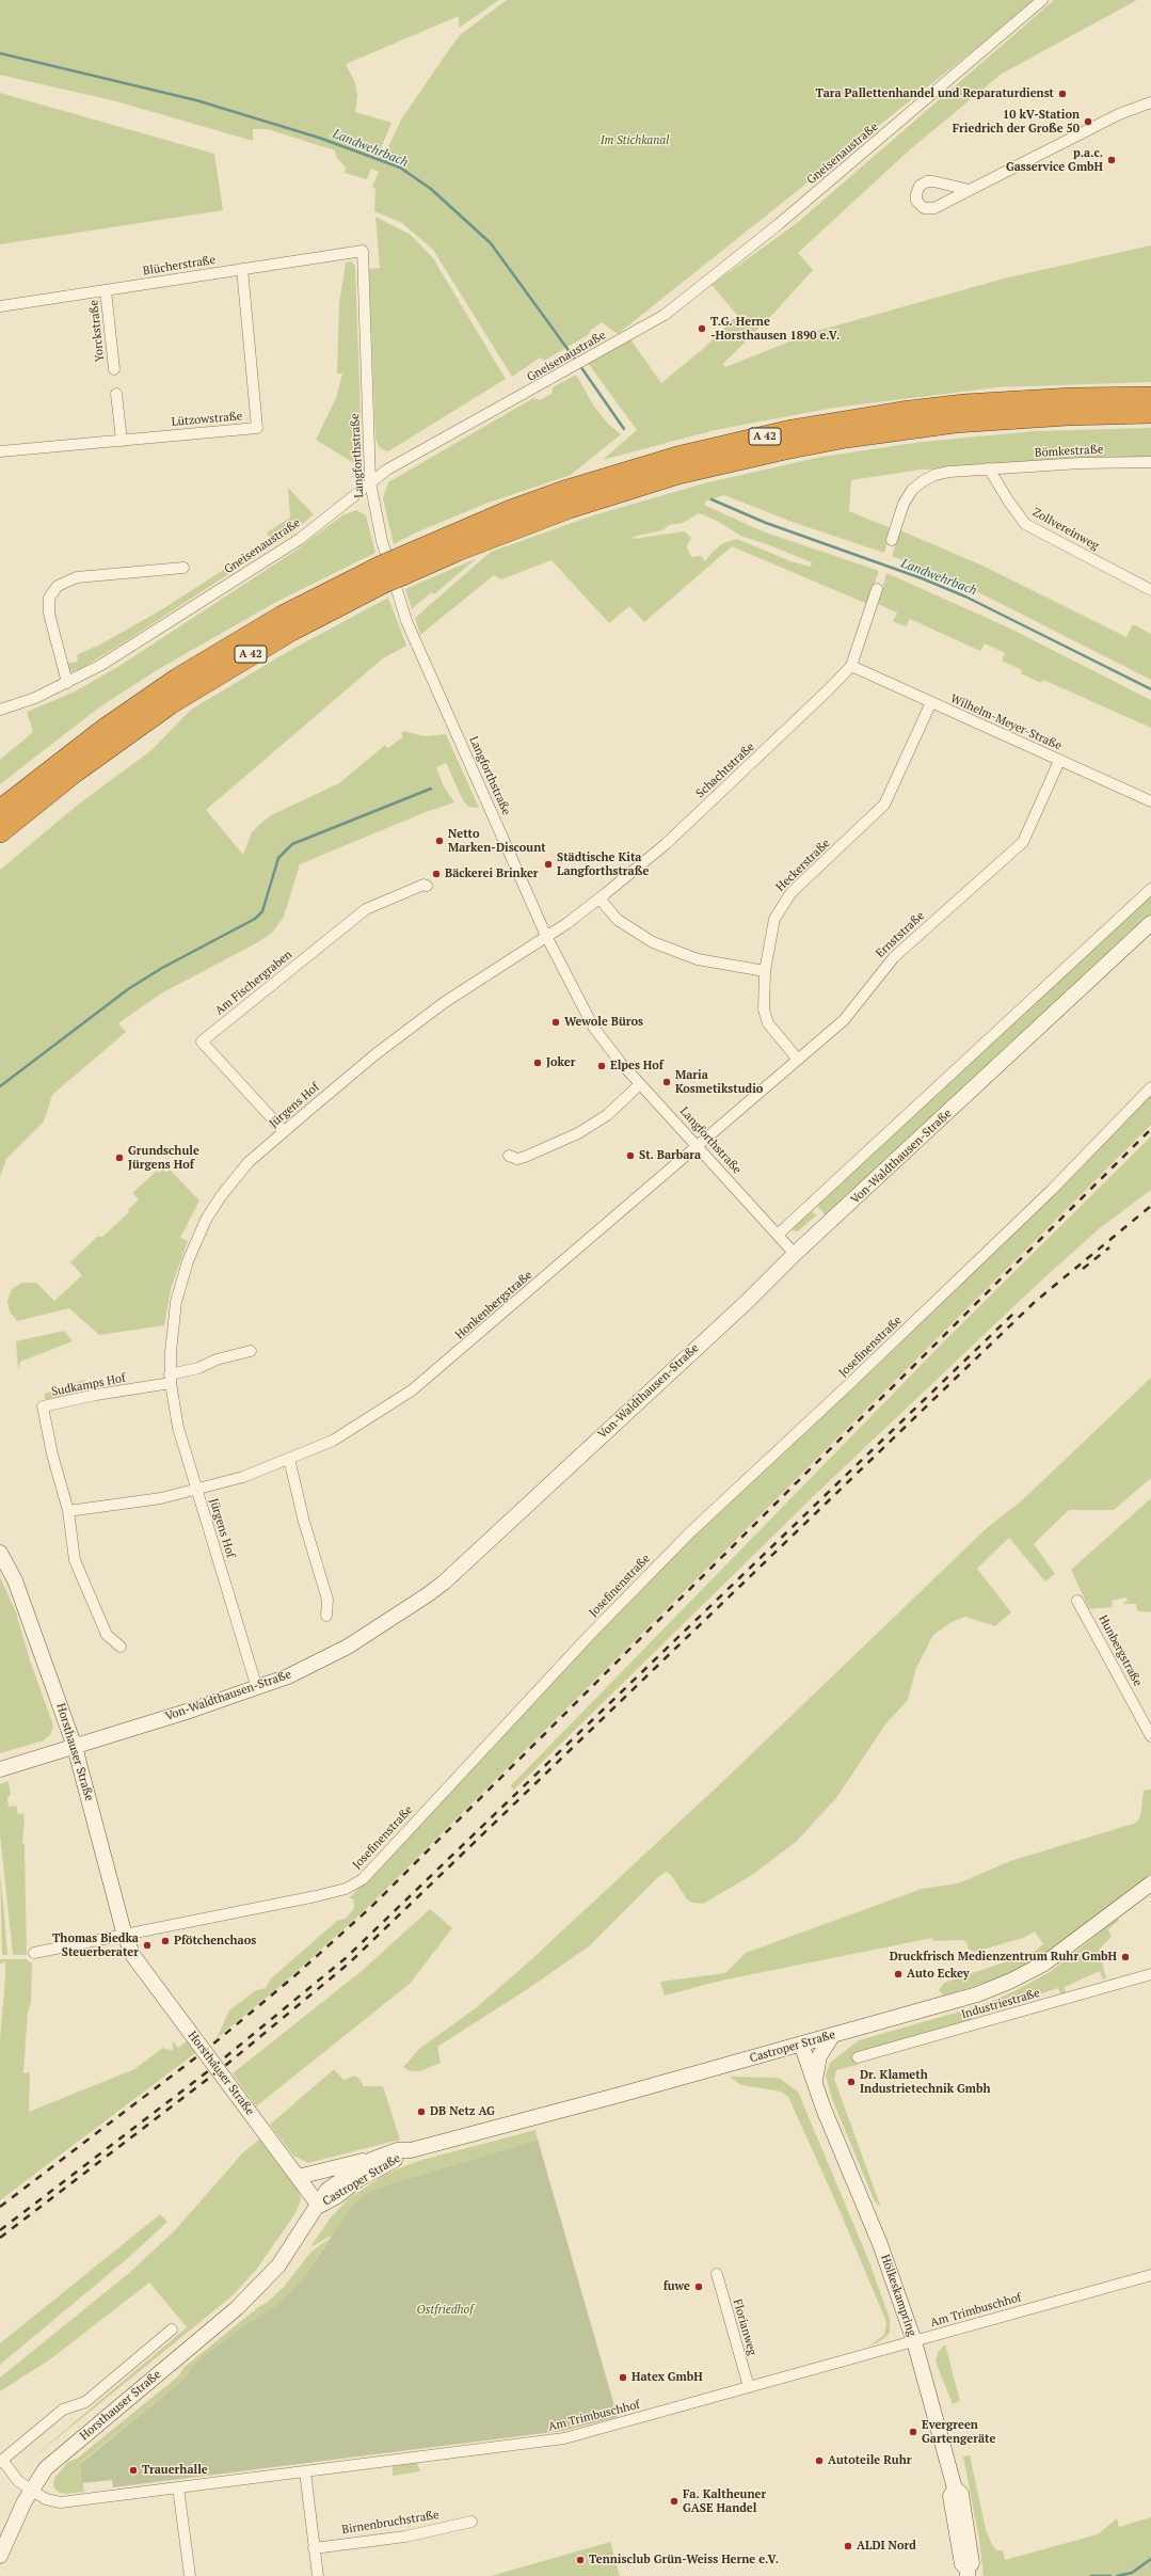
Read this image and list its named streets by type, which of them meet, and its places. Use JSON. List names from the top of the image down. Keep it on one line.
{"streets":{"highway":["A 42"],"main road":["Von-Waldthausen-Straße","Horsthauser Straße","Castroper Straße","Hölkeskampring"],"street":["Gneisenaustraße","Blücherstraße","Yorckstraße","Lützowstraße","Bömkestraße","Langforthstraße","Zollvereinweg","Wilhelm-Meyer-Straße","Schachtstraße","Heckerstraße","Ernststraße","Am Fischergraben","Jürgens Hof","Honkenbergstraße","Josefinenstraße","Sudkamps Hof","Hunbergstraße","Industriestraße","Am Trimbuschhof","Florianweg","Birnenbruchstraße"]},"crossings":[["Gneisenaustraße","Langforthstraße"],["Blücherstraße","Yorckstraße"],["Blücherstraße","Lützowstraße"],["Blücherstraße","Langforthstraße"],["Bömkestraße","Zollvereinweg"],["Langforthstraße","Schachtstraße"],["Langforthstraße","Ernststraße"],["Langforthstraße","Jürgens Hof"],["Langforthstraße","Von-Waldthausen-Straße"],["Langforthstraße","Honkenbergstraße"],["Wilhelm-Meyer-Straße","Schachtstraße"],["Wilhelm-Meyer-Straße","Heckerstraße"],["Wilhelm-Meyer-Straße","Ernststraße"],["Schachtstraße","Jürgens Hof"],["Heckerstraße","Ernststraße"],["Ernststraße","Honkenbergstraße"],["Am Fischergraben","Jürgens Hof"],["Jürgens Hof","Von-Waldthausen-Straße"],["Jürgens Hof","Honkenbergstraße"],["Jürgens Hof","Sudkamps Hof"],["Von-Waldthausen-Straße","Horsthauser Straße"],["Josefinenstraße","Horsthauser Straße"],["Horsthauser Straße","Castroper Straße"],["Horsthauser Straße","Am Trimbuschhof"],["Castroper Straße","Hölkeskampring"],["Hölkeskampring","Am Trimbuschhof"],["Am Trimbuschhof","Florianweg"]],"water":["Landwehrbach"],"parks":["Im Stichkanal","Ostfriedhof"],"places":["Tara Pallettenhandel und Reparaturdienst","10 kV-Station Friedrich der Große 50","p.a.c. Gasservice GmbH","T.G. Herne -Horsthausen 1890 e.V.","Netto Marken-Discount","Städtische Kita Langforthstraße","Bäckerei Brinker","Wewole Büros","Joker","Elpes Hof","Maria Kosmetikstudio","St. Barbara","Grundschule Jürgens Hof","Pfötchenchaos","Thomas Biedka Steuerberater","Druckfrisch Medienzentrum Ruhr GmbH","Auto Eckey","Dr. Klameth Industrietechnik Gmbh","DB Netz AG","fuwe","Hatex GmbH","Evergreen Gartengeräte","Autoteile Ruhr","Trauerhalle","Fa. Kaltheuner GASE Handel","ALDI Nord","Tennisclub Grün-Weiss Herne e.V."]}
